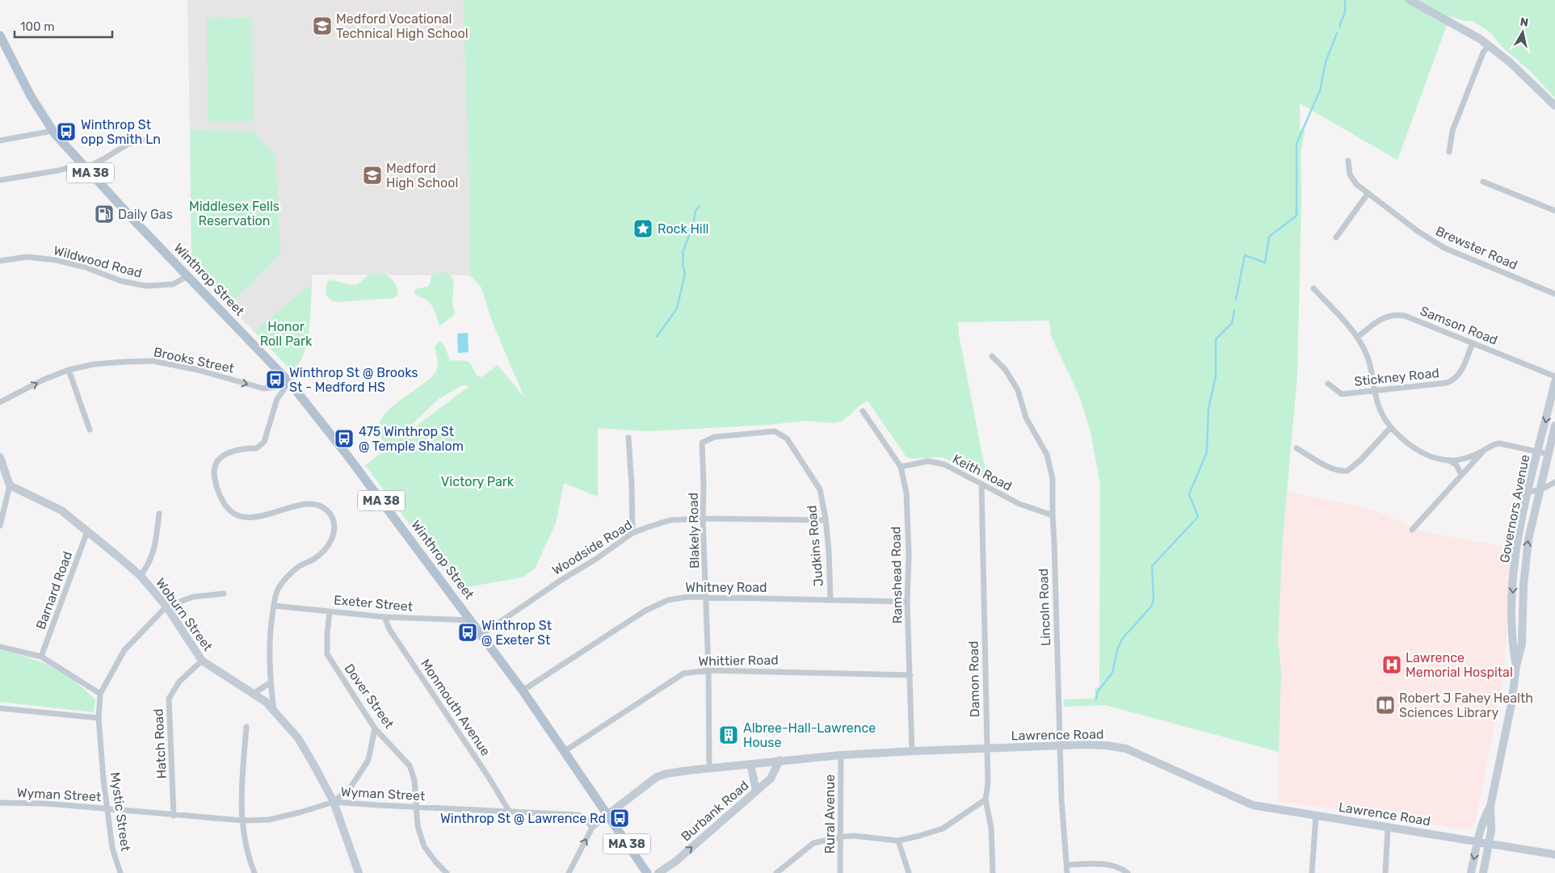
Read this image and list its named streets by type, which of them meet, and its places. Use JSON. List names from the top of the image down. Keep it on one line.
{"streets":{"main road":["MA 38","Winthrop Street"],"street":["Brewster Road","Wildwood Road","Samson Road","Brooks Street","Stickney Road","Keith Road","Governors Avenue","Blakely Road","Judkins Road","Woodside Road","Ramshead Road","Whitney Road","Barnard Road","Exeter Street","Lincoln Road","Woburn Street","Whittier Road","Damon Road","Dover Street","Monmouth Avenue","Lawrence Road","Hatch Road","Wyman Street","Burbank Road","Mystic Street","Rural Avenue"]},"crossings":[["Wildwood Road","Winthrop Street"],["Winthrop Street","Brooks Street"],["Winthrop Street","Woodside Road"],["Winthrop Street","Whitney Road"],["Winthrop Street","Exeter Street"],["Winthrop Street","Whittier Road"],["Winthrop Street","Lawrence Road"],["Samson Road","Stickney Road"],["Keith Road","Ramshead Road"],["Keith Road","Lincoln Road"],["Keith Road","Damon Road"],["Governors Avenue","Lawrence Road"],["Blakely Road","Judkins Road"],["Blakely Road","Woodside Road"],["Blakely Road","Whitney Road"],["Blakely Road","Whittier Road"],["Blakely Road","Lawrence Road"],["Judkins Road","Woodside Road"],["Judkins Road","Whitney Road"],["Ramshead Road","Whitney Road"],["Ramshead Road","Whittier Road"],["Ramshead Road","Lawrence Road"],["Barnard Road","Woburn Street"],["Exeter Street","Dover Street"],["Exeter Street","Monmouth Avenue"],["Lincoln Road","Lawrence Road"],["Woburn Street","Hatch Road"],["Woburn Street","Wyman Street"],["Woburn Street","Mystic Street"],["Damon Road","Lawrence Road"],["Dover Street","Wyman Street"],["Monmouth Avenue","Wyman Street"],["Lawrence Road","Burbank Road"],["Lawrence Road","Rural Avenue"],["Hatch Road","Wyman Street"],["Wyman Street","Mystic Street"]],"one_way":["Brooks Street","Burbank Road"],"parks":["Middlesex Fells Reservation","Honor Roll Park","Victory Park"],"places":{"school or university":["Medford Vocational Technical High School","Medford High School"],"bus stop":["Winthrop St opp Smith Ln","Winthrop St @ Brooks St - Medford HS","475 Winthrop St @ Temple Shalom","Winthrop St @ Exeter St","Winthrop St @ Lawrence Rd"],"fuel station":["Daily Gas"],"place":["Rock Hill"],"hospital":["Lawrence Memorial Hospital"],"library":["Robert J Fahey Health Sciences Library"],"building":["Albree-Hall-Lawrence House"]},"scale_bar":"100 m","north":"top"}
